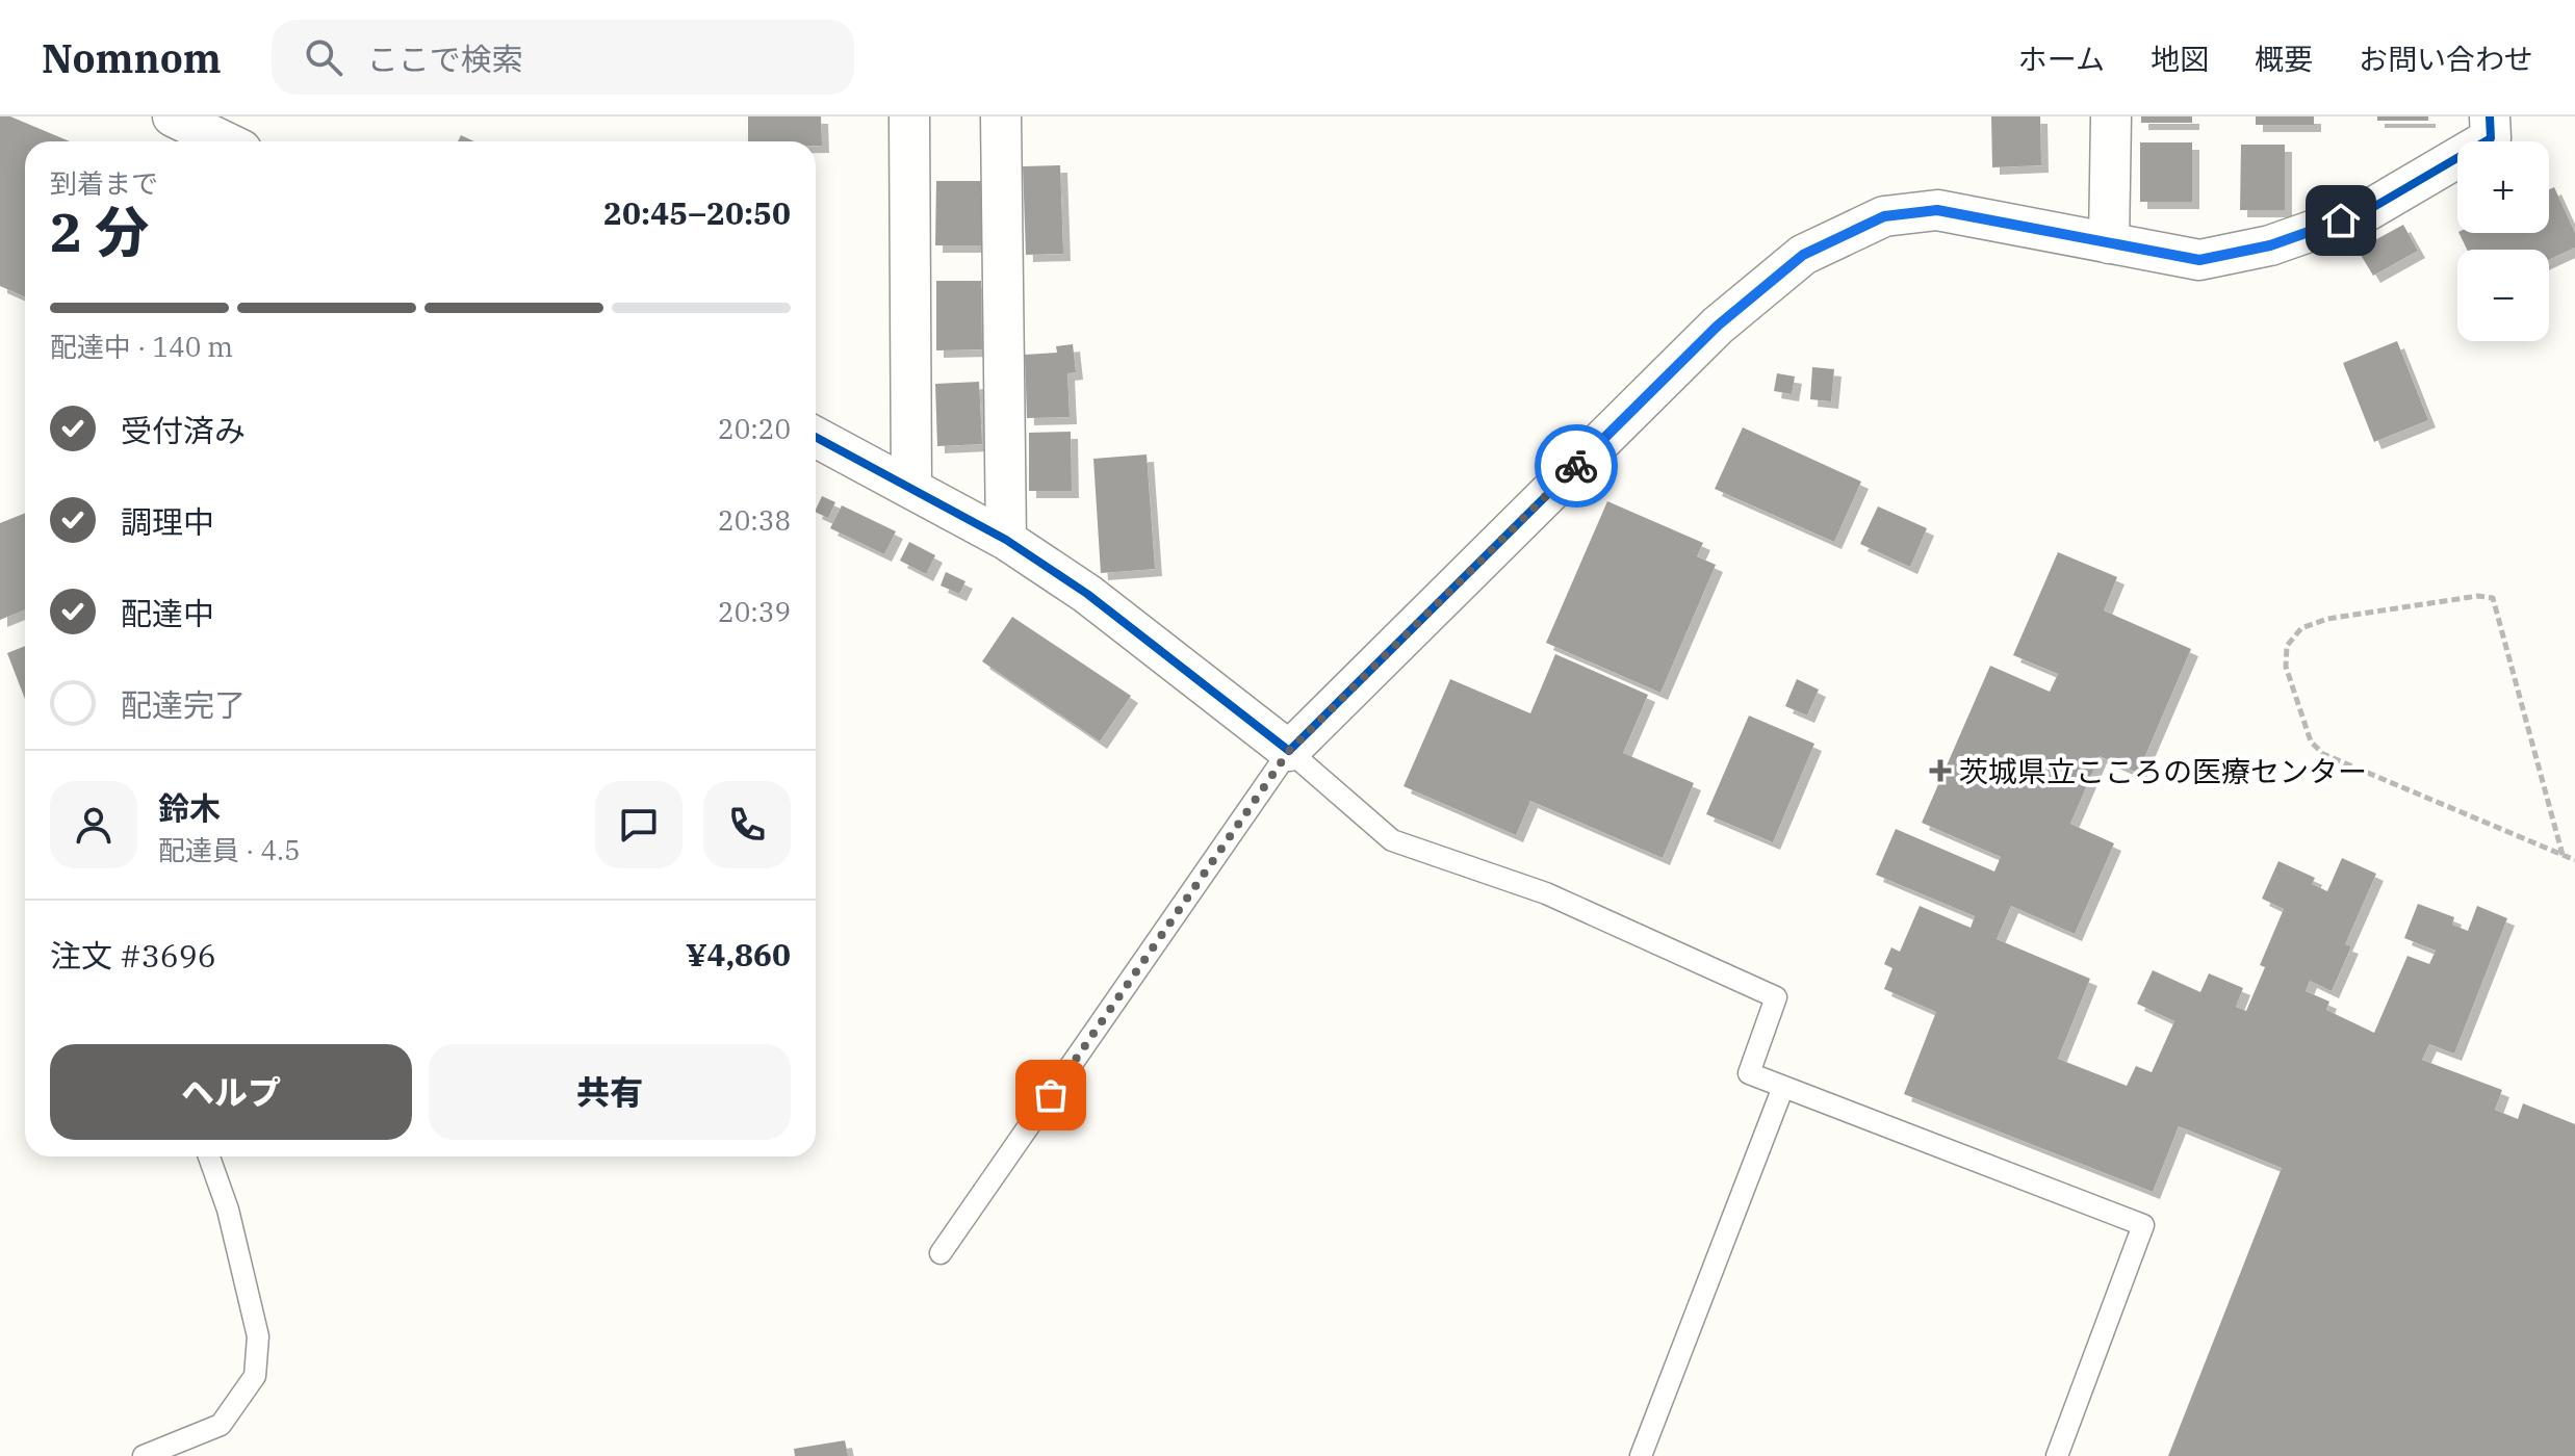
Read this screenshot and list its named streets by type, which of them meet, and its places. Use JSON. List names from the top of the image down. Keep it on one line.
{"places":{"health":["茨城県立こころの医療センター"]},"page":{"header":"Nomnom","search":"ここで検索","nav":["ホーム","地図","概要","お問い合わせ"],"map_buttons":["+","−"],"heading":["2 分","到着まで","20:45–20:50"],"panel":["鈴木","配達員 · 4.5","注文 #3696","¥4,860"],"bar":"配達中 · 140 m","list":[["受付済み","20:20"],["調理中","20:38"],["配達中","20:39"],"配達完了"],"buttons":["ヘルプ","共有"]}}
